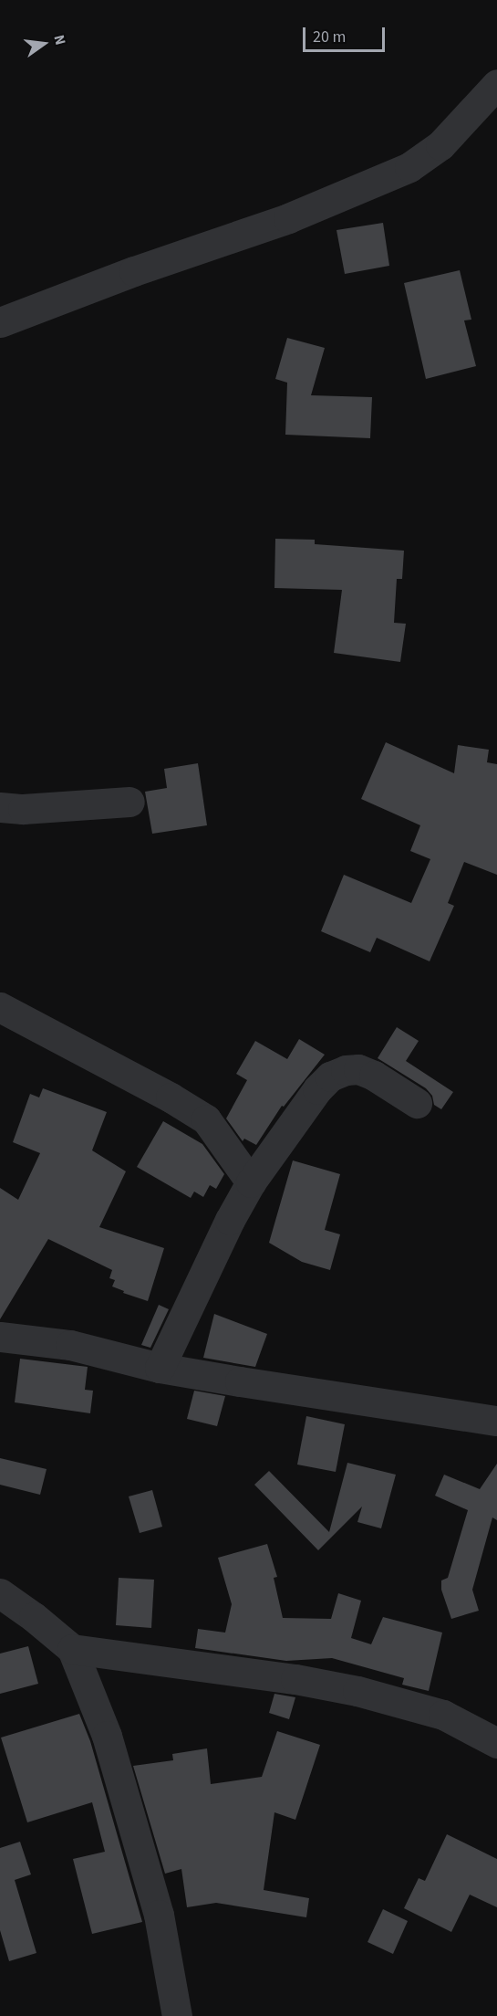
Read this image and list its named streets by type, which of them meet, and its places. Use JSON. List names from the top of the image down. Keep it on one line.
{"scale_bar":"20 m","north":"right"}
